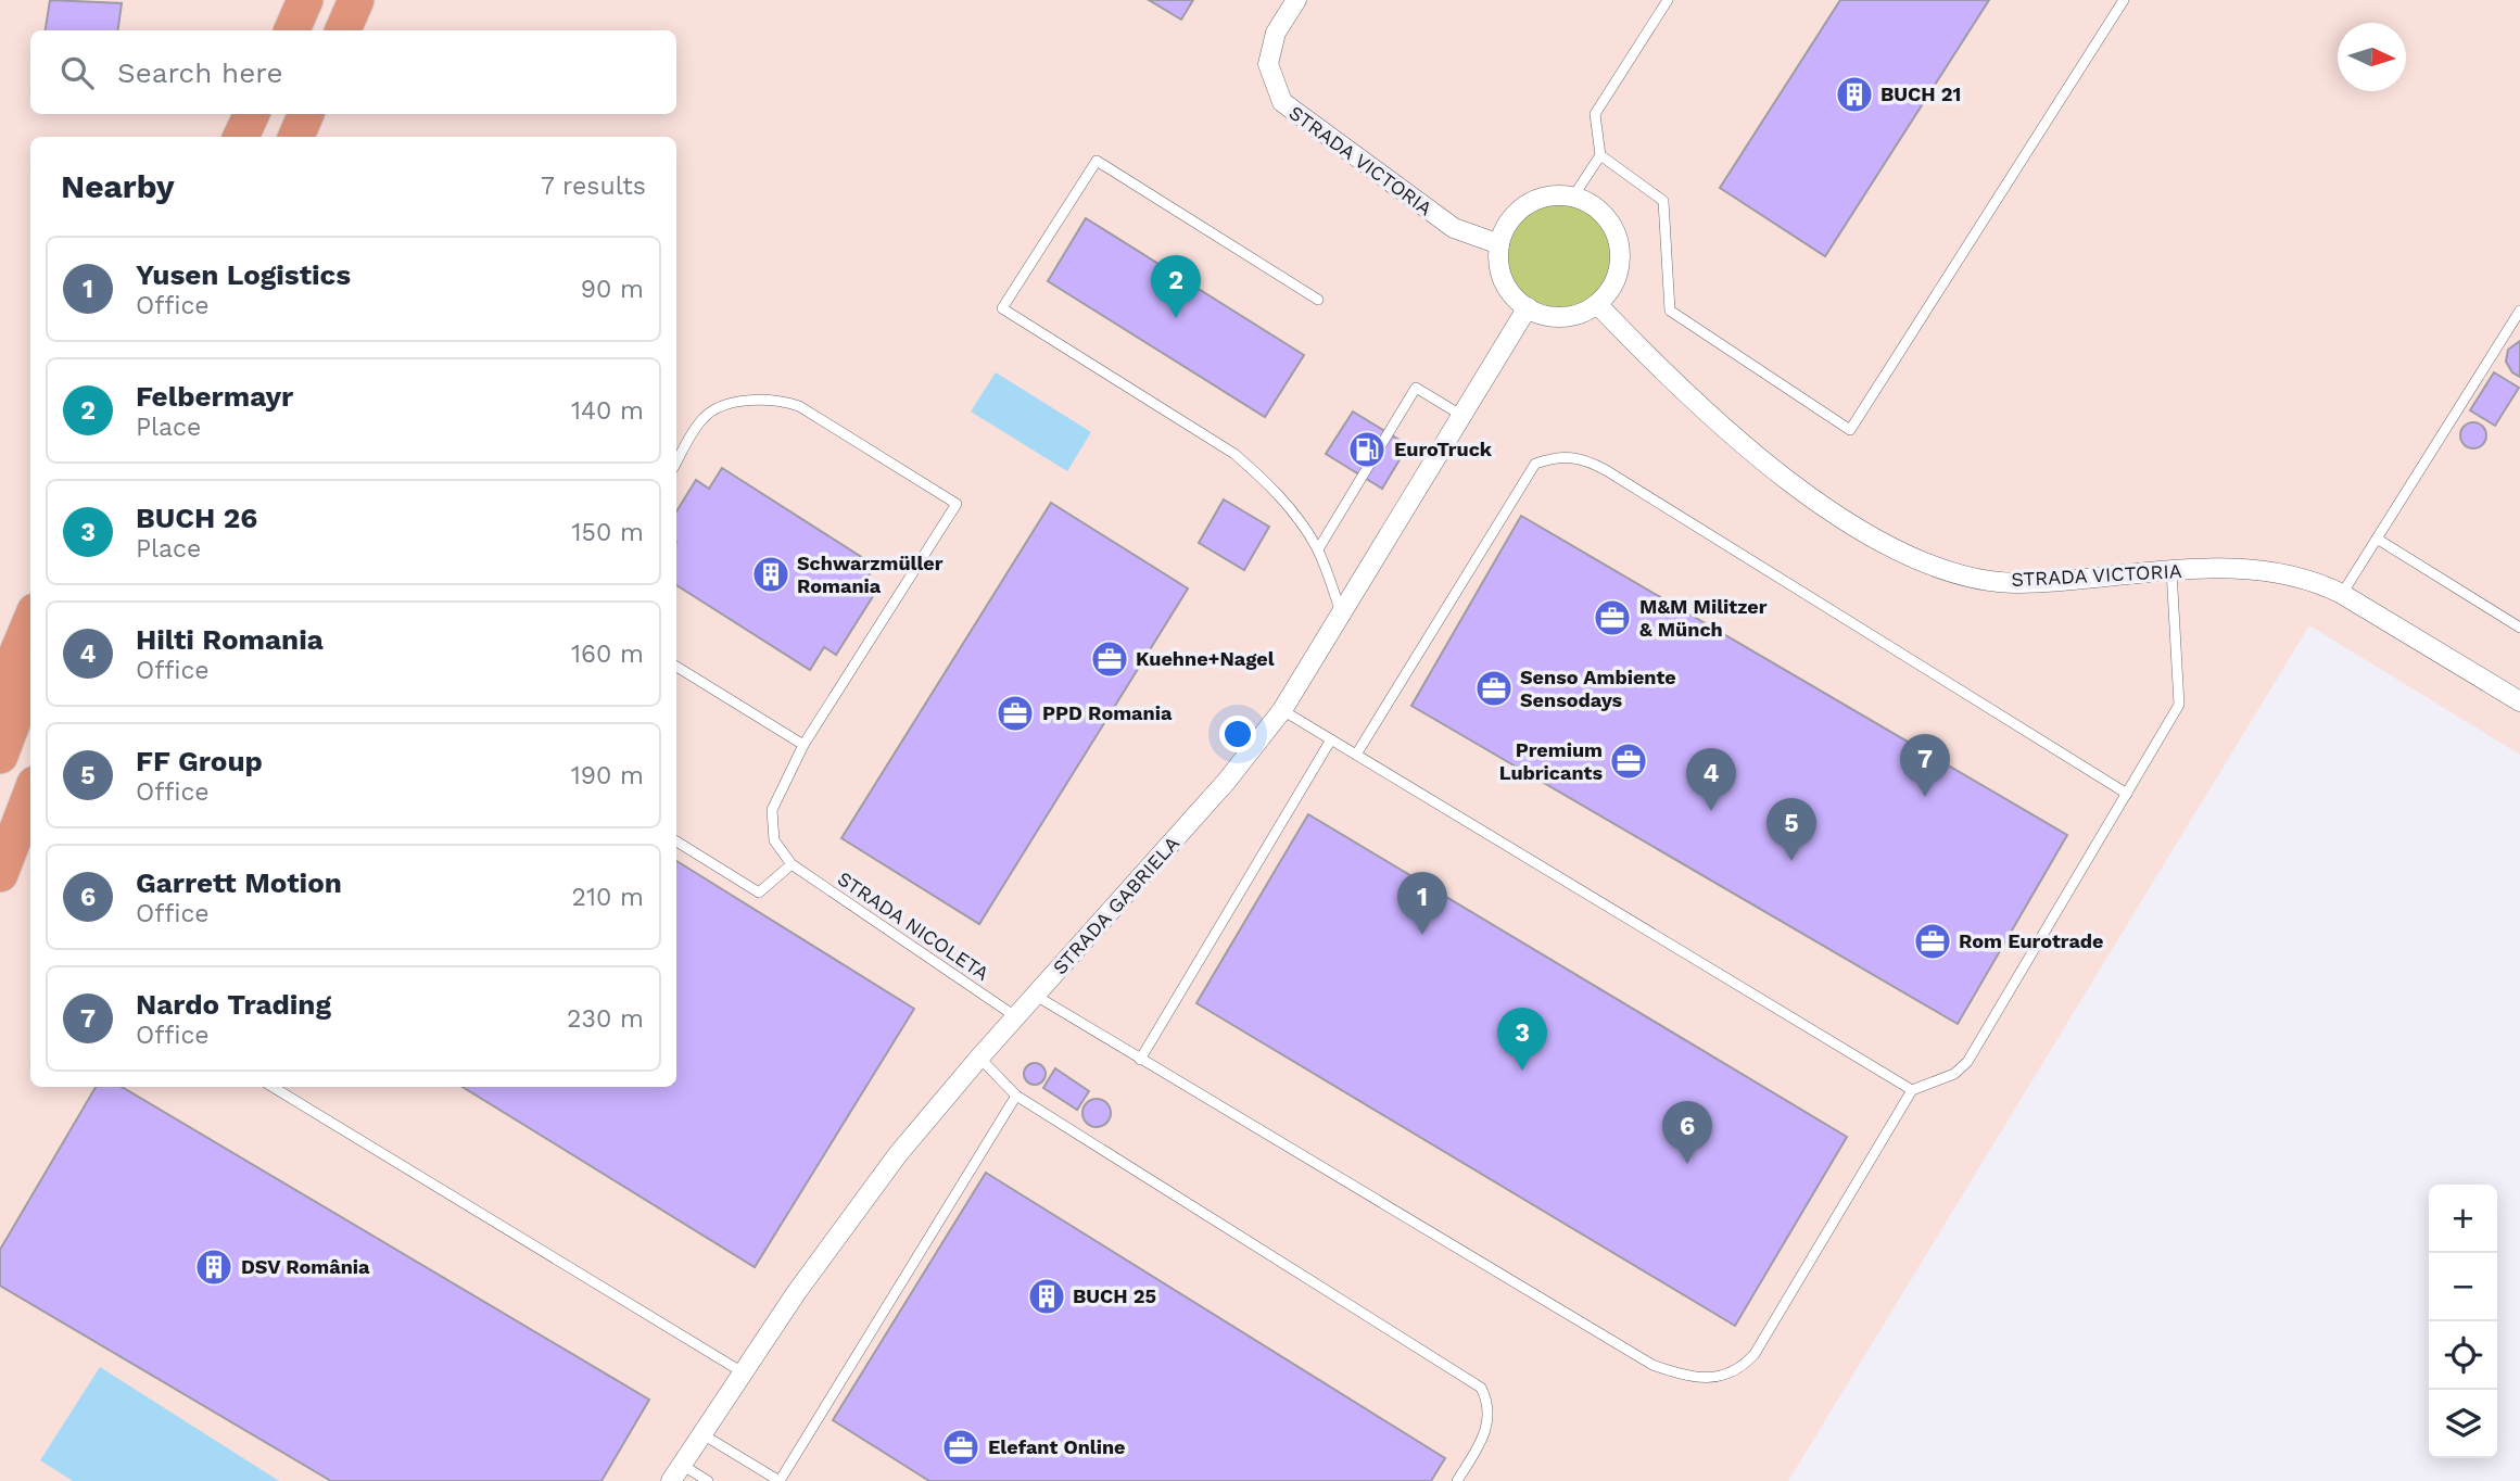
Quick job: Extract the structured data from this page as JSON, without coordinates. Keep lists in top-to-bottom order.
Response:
{
  "streets": {
    "street": ["STRADA VICTORIA", "STRADA GABRIELA"],
    "lane": ["STRADA NICOLETA"]
  },
  "crossings": [
    ["STRADA VICTORIA", "STRADA GABRIELA"],
    ["STRADA GABRIELA", "STRADA NICOLETA"]
  ],
  "places": {
    "building": [
      "BUCH 21",
      "Schwarzmüller Romania",
      "DSV România",
      "BUCH 25"
    ],
    "fuel station": ["EuroTruck"],
    "office": [
      "M&M Militzer & Münch",
      "Kuehne+Nagel",
      "Senso Ambiente Sensodays",
      "PPD Romania",
      "Premium Lubricants",
      "Rom Eurotrade",
      "Elefant Online"
    ]
  },
  "north": "right",
  "page": {
    "search": "Search here",
    "heading": ["Nearby", "7 results"],
    "list": [
      {
        "mark": "1",
        "name": "Yusen Logistics",
        "note": "Office",
        "value": "90 m"
      },
      {
        "mark": "2",
        "name": "Felbermayr",
        "note": "Place",
        "value": "140 m"
      },
      {
        "mark": "3",
        "name": "BUCH 26",
        "note": "Place",
        "value": "150 m"
      },
      {
        "mark": "4",
        "name": "Hilti Romania",
        "note": "Office",
        "value": "160 m"
      },
      {
        "mark": "5",
        "name": "FF Group",
        "note": "Office",
        "value": "190 m"
      },
      {
        "mark": "6",
        "name": "Garrett Motion",
        "note": "Office",
        "value": "210 m"
      },
      {
        "mark": "7",
        "name": "Nardo Trading",
        "note": "Office",
        "value": "230 m"
      }
    ],
    "pins": [
      "2",
      "7",
      "4",
      "5",
      "1",
      "3",
      "6"
    ],
    "map_buttons": ["+", "−"]
  }
}
